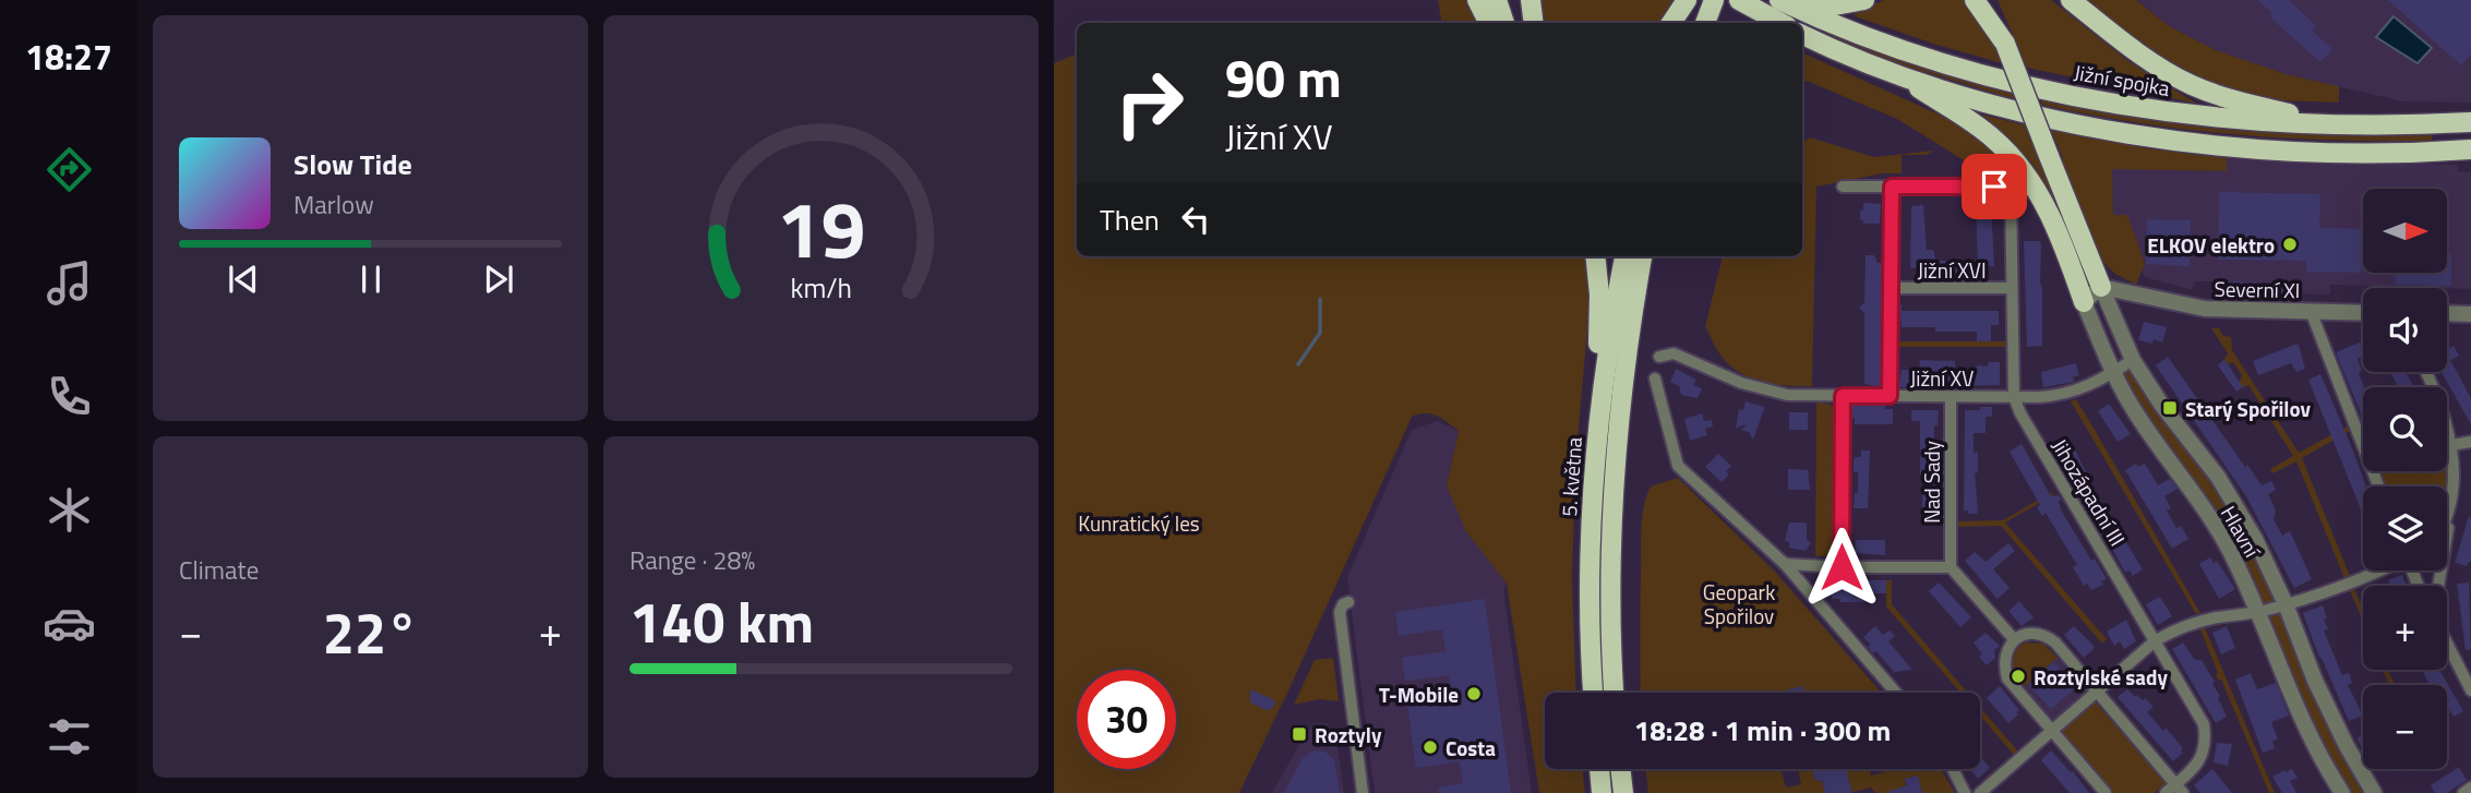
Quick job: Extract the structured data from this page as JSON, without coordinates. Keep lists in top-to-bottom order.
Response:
{
  "streets": {
    "highway": ["Jižní spojka", "5. května"],
    "street": [
      "Jižní XVI",
      "Severní XI",
      "Jižní XV",
      "Nad Sady",
      "Jihozápadní III",
      "Hlavní"
    ]
  },
  "crossings": [
    ["Jižní XVI", "Jihozápadní III"],
    ["Severní XI", "Hlavní"],
    ["Jižní XV", "Nad Sady"],
    ["Jižní XV", "Jihozápadní III"],
    ["Jižní XV", "Hlavní"]
  ],
  "parks": ["Kunratický les", "Geopark Spořilov"],
  "places": {
    "other": [
      "ELKOV elektro",
      "Roztylské sady",
      "T-Mobile",
      "Costa"
    ],
    "transit": ["Starý Spořilov", "Roztyly"]
  },
  "north": "right",
  "page": {
    "tabs": "18:27",
    "turn": ["90 m", "Jižní XV"],
    "song": ["Slow Tide", "Marlow"],
    "then": "Then",
    "map_buttons": ["+", "−"],
    "tile": [
      "Climate",
      ["Range · 28%", "140 km"]
    ],
    "heat": ["−", "22°", "+"],
    "limit": "30",
    "trip": "18:28 · 1 min · 300 m",
    "gauge": ["19", "km/h"]
  }
}
